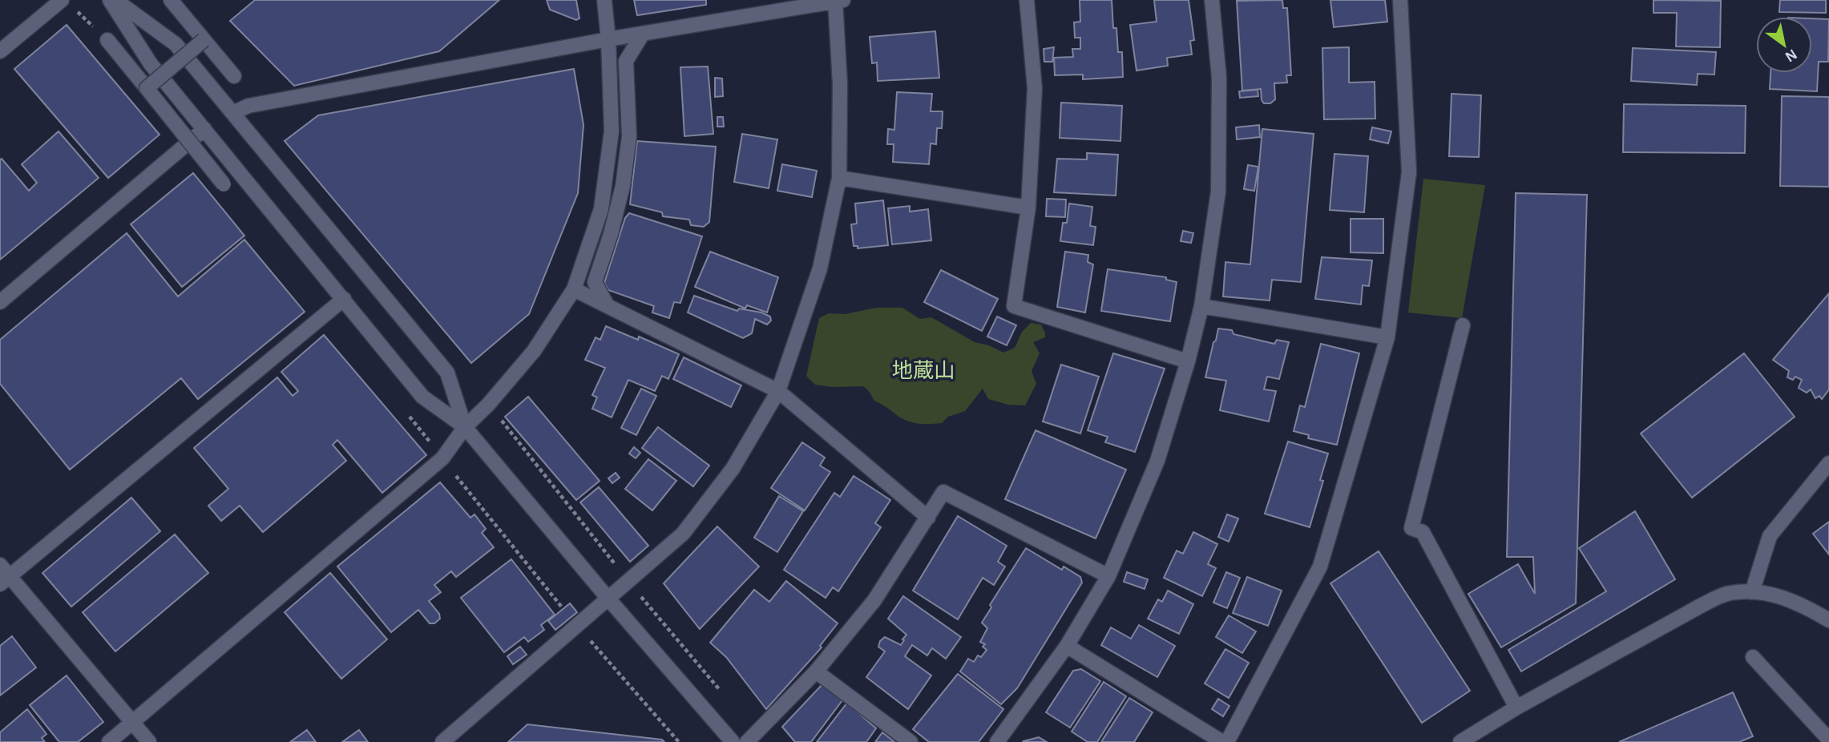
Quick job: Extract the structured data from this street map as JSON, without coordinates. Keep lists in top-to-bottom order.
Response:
{
  "parks": ["地蔵山"],
  "north": "bottom right"
}
